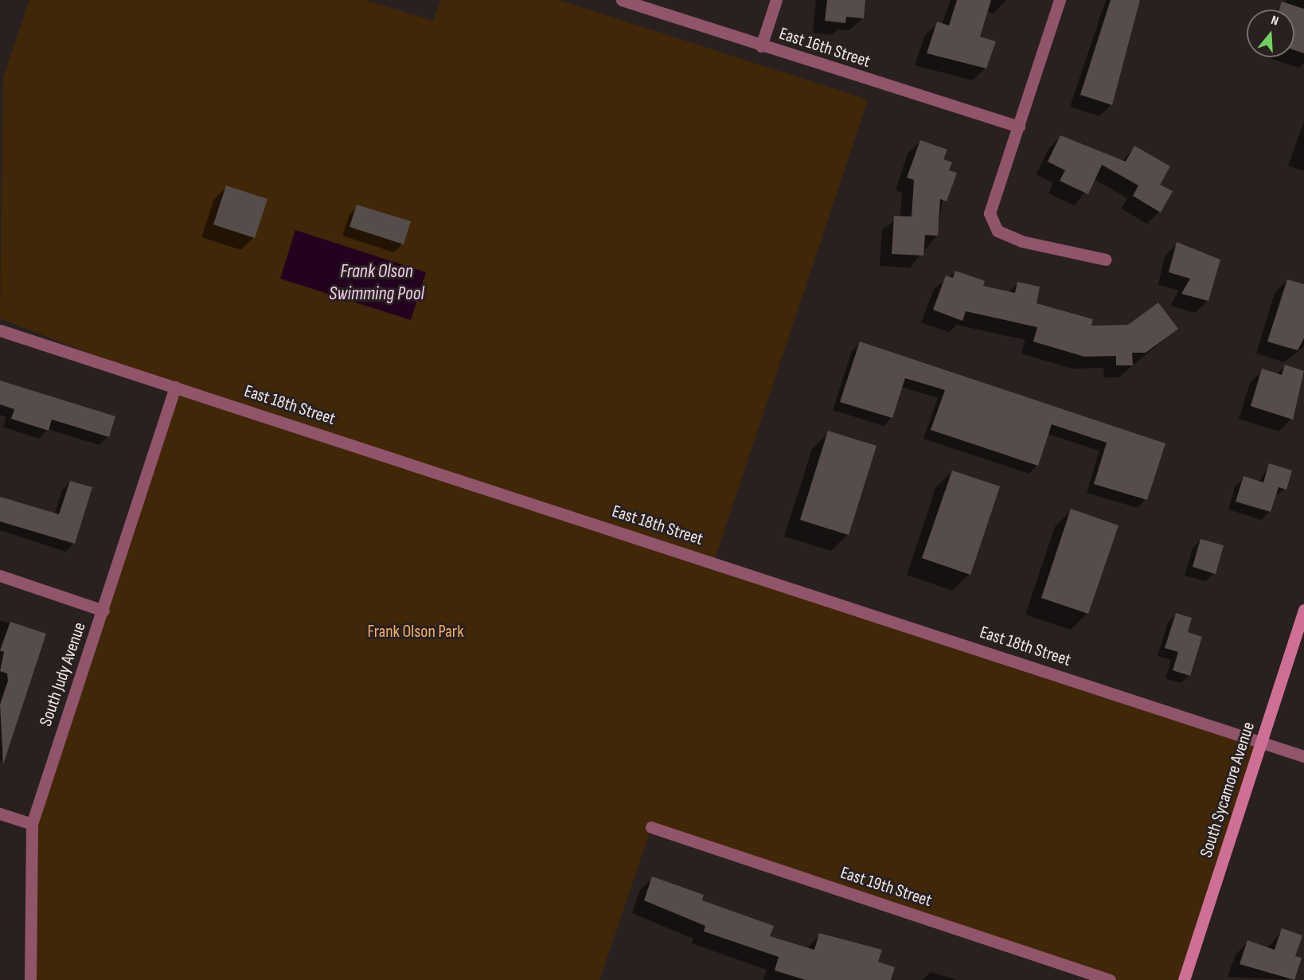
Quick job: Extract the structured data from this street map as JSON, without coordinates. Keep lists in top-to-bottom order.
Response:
{
  "streets": {
    "main road": ["South Sycamore Avenue"],
    "street": [
      "East 16th Street",
      "East 18th Street",
      "South Judy Avenue",
      "East 19th Street"
    ]
  },
  "crossings": [
    ["East 18th Street", "South Judy Avenue"],
    ["East 18th Street", "South Sycamore Avenue"]
  ],
  "water": ["Frank Olson Swimming Pool"],
  "parks": ["Frank Olson Park"],
  "north": "top"
}
